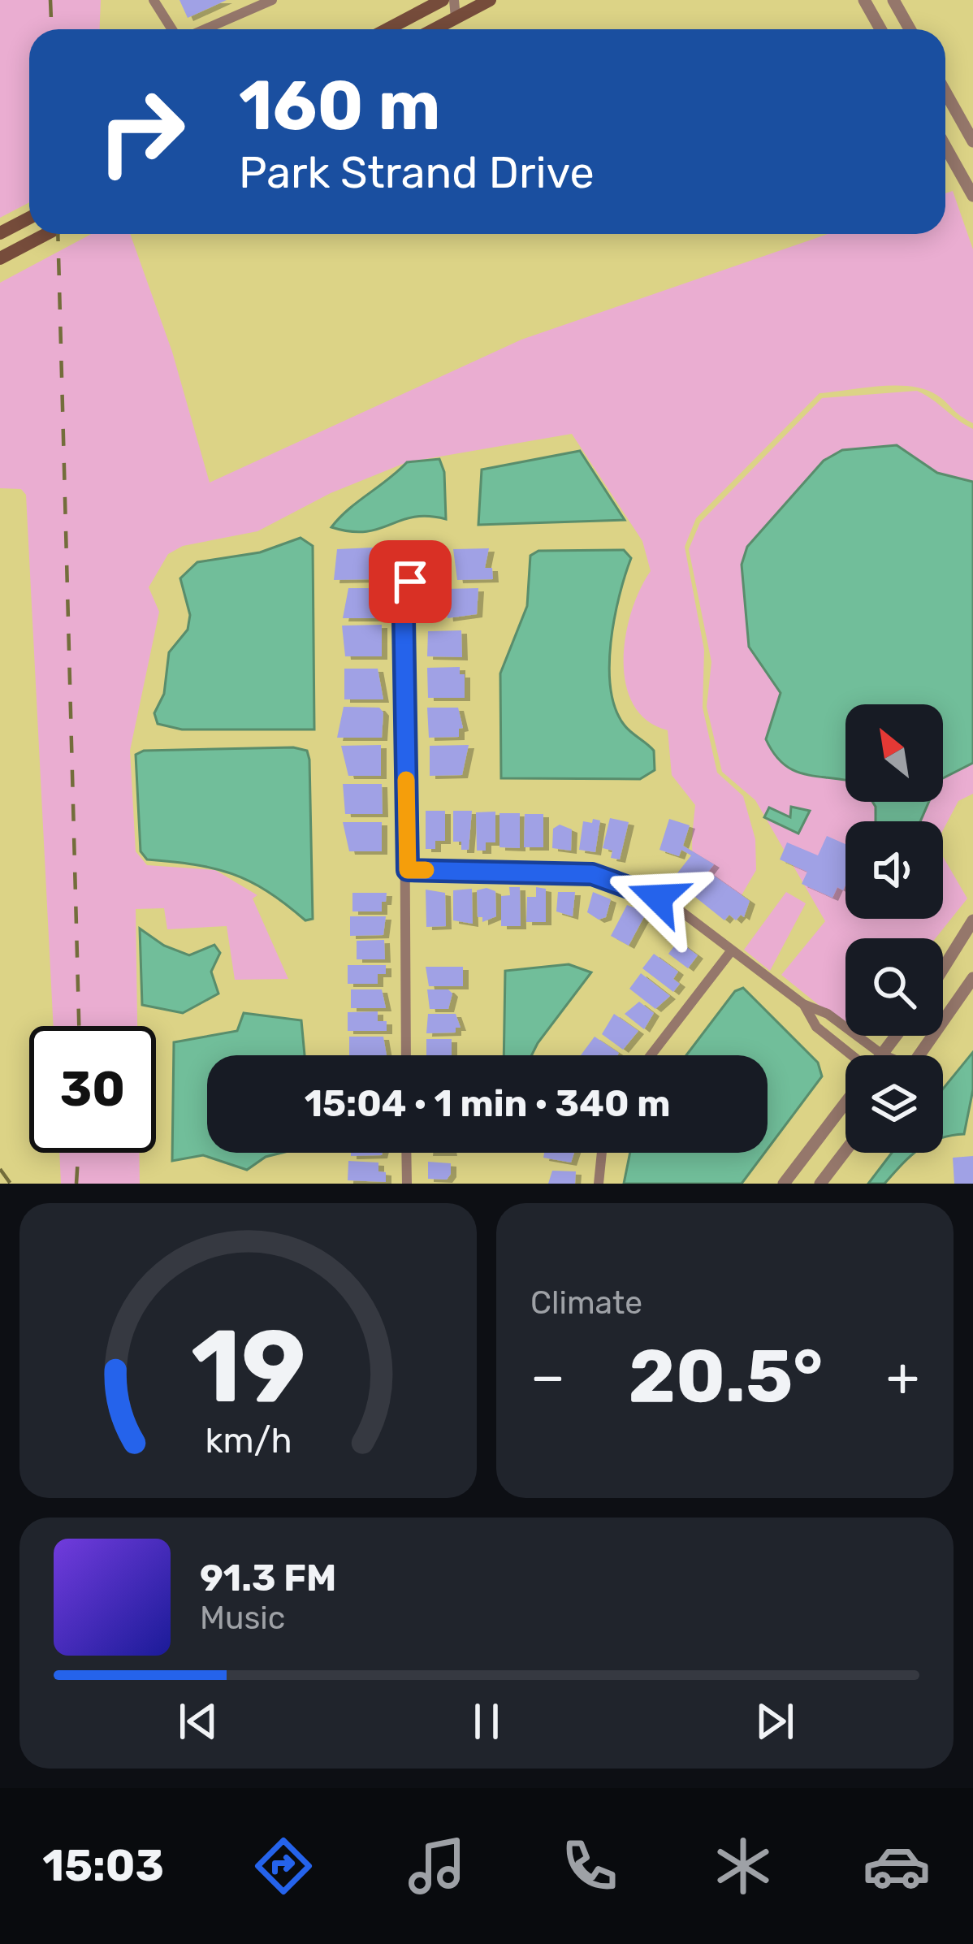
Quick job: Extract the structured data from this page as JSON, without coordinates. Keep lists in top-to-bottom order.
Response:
{
  "north": "top left",
  "page": {
    "turn": ["160 m", "Park Strand Drive"],
    "limit": "30",
    "trip": "15:04 · 1 min · 340 m",
    "tile": "Climate",
    "heat": ["−", "20.5°", "+"],
    "song": ["91.3 FM", "Music"],
    "tabs": "15:03",
    "gauge": ["19", "km/h"]
  }
}
